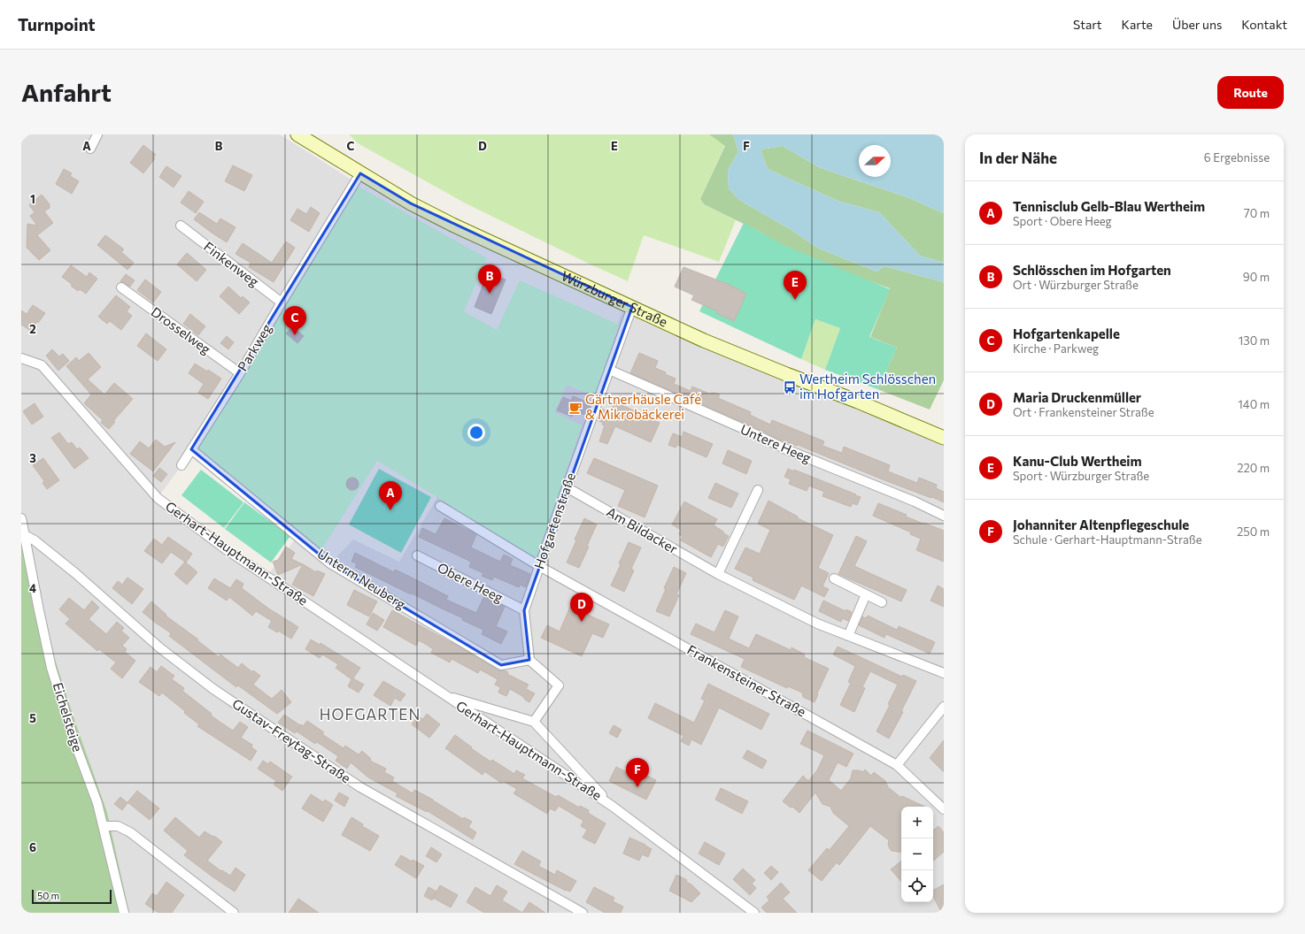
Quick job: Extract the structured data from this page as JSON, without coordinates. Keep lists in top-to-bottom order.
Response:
{
  "streets": {
    "main road": ["Würzburger Straße"],
    "street": [
      "Finkenweg",
      "Drosselweg",
      "Parkweg",
      "Untere Heeg",
      "Hofgartenstraße",
      "Am Bildacker",
      "Gerhart-Hauptmann-Straße",
      "Unterm Neuberg",
      "Obere Heeg",
      "Frankensteiner Straße",
      "Eichelsteige",
      "Gustav-Freytag-Straße"
    ]
  },
  "crossings": [
    ["Finkenweg", "Parkweg"],
    ["Würzburger Straße", "Parkweg"],
    ["Würzburger Straße", "Hofgartenstraße"],
    ["Drosselweg", "Parkweg"],
    ["Parkweg", "Unterm Neuberg"],
    ["Untere Heeg", "Hofgartenstraße"],
    ["Hofgartenstraße", "Am Bildacker"],
    ["Hofgartenstraße", "Unterm Neuberg"],
    ["Hofgartenstraße", "Obere Heeg"],
    ["Hofgartenstraße", "Frankensteiner Straße"],
    ["Eichelsteige", "Gustav-Freytag-Straße"]
  ],
  "districts": ["HOFGARTEN"],
  "places": {
    "bus stop": ["Wertheim Schlösschen im Hofgarten"],
    "cafe": ["Gärtnerhäusle Café & Mikrobäckerei"]
  },
  "scale_bar": "50 m",
  "north": "right",
  "page": {
    "header": "Turnpoint",
    "nav": [
      "Start",
      "Karte",
      "Über uns",
      "Kontakt"
    ],
    "buttons": "Route",
    "title": "Anfahrt",
    "heading": ["In der Nähe", "6 Ergebnisse"],
    "list": [
      {
        "mark": "A",
        "name": "Tennisclub Gelb-Blau Wertheim",
        "note": "Sport · Obere Heeg",
        "value": "70 m"
      },
      {
        "mark": "B",
        "name": "Schlösschen im Hofgarten",
        "note": "Ort · Würzburger Straße",
        "value": "90 m"
      },
      {
        "mark": "C",
        "name": "Hofgartenkapelle",
        "note": "Kirche · Parkweg",
        "value": "130 m"
      },
      {
        "mark": "D",
        "name": "Maria Druckenmüller",
        "note": "Ort · Frankensteiner Straße",
        "value": "140 m"
      },
      {
        "mark": "E",
        "name": "Kanu-Club Wertheim",
        "note": "Sport · Würzburger Straße",
        "value": "220 m"
      },
      {
        "mark": "F",
        "name": "Johanniter Altenpflegeschule",
        "note": "Schule · Gerhart-Hauptmann-Straße",
        "value": "250 m"
      }
    ],
    "pins": [
      "B",
      "E",
      "C",
      "A",
      "D",
      "F"
    ],
    "map_buttons": ["+", "−"],
    "scale": "50 m"
  },
  "grid": {
    "columns": [
      "A",
      "B",
      "C",
      "D",
      "E",
      "F"
    ],
    "rows": [
      "1",
      "2",
      "3",
      "4",
      "5",
      "6"
    ]
  }
}
